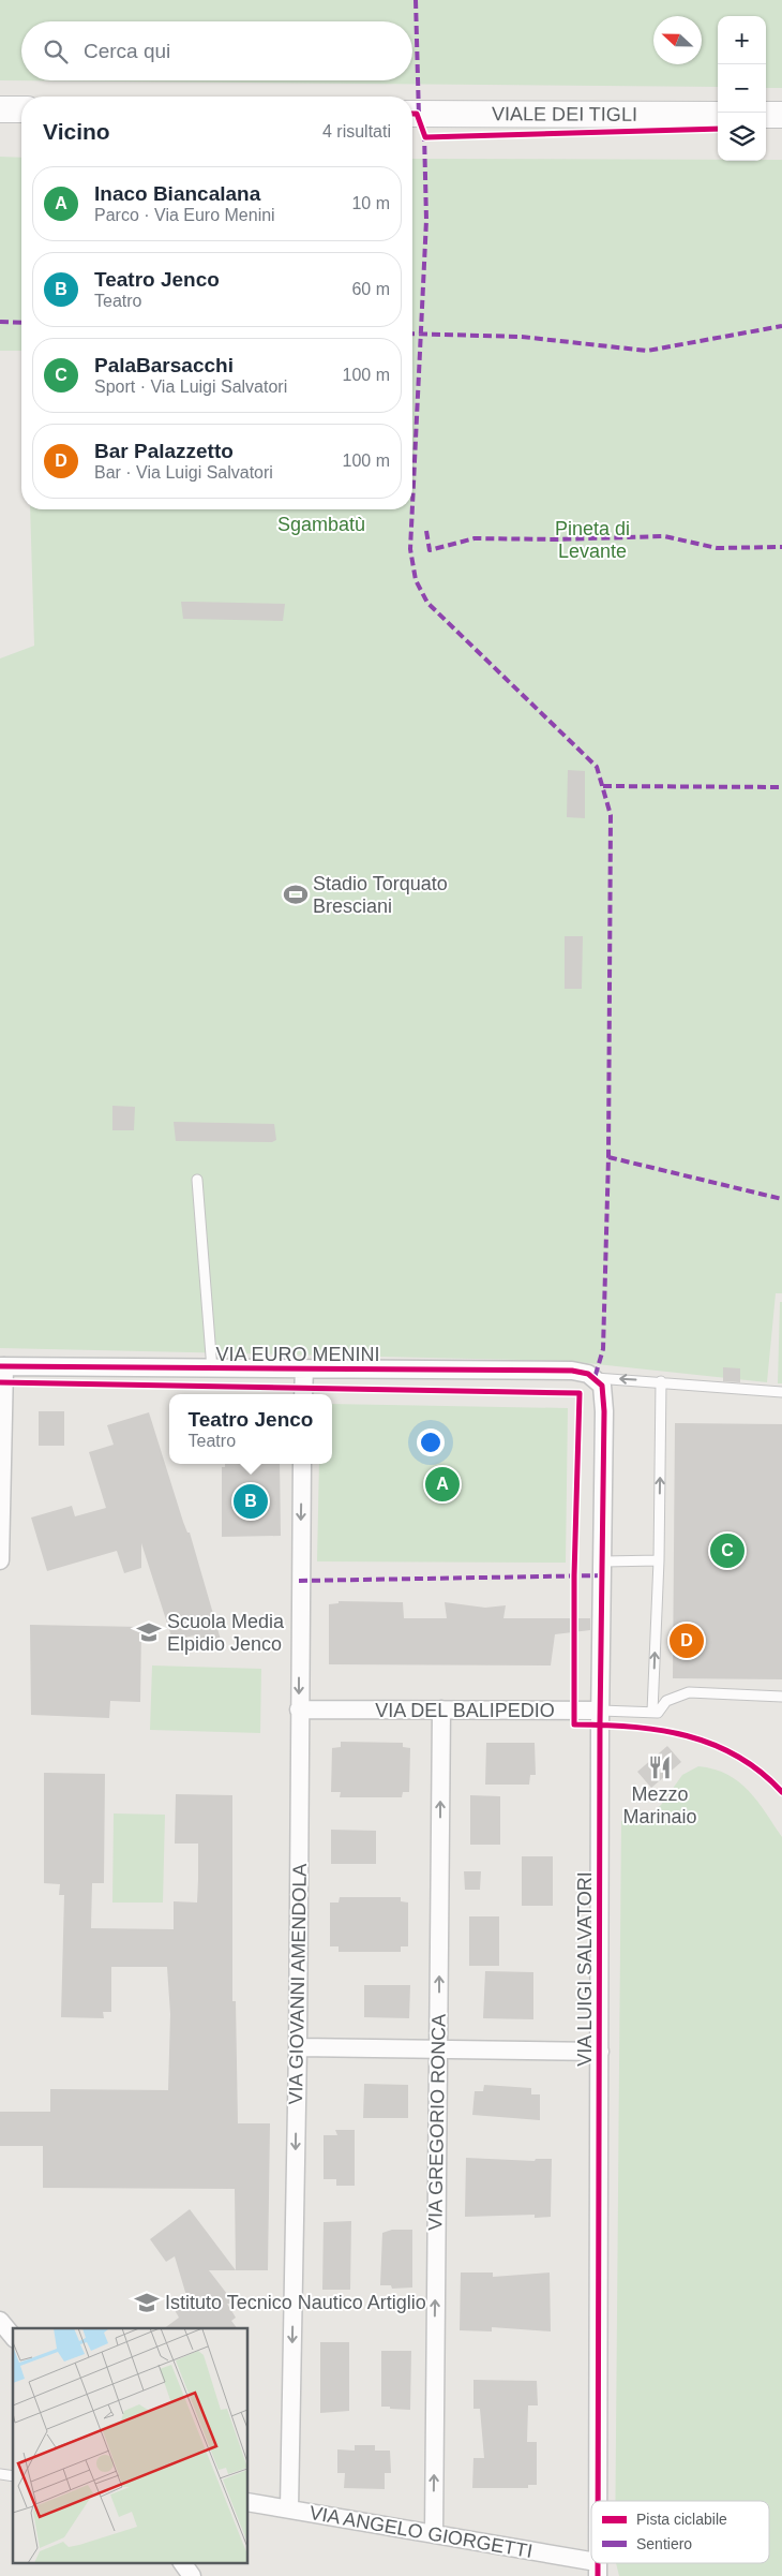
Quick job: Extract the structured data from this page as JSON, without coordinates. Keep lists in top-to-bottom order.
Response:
{
  "streets": {
    "street": [
      "VIALE DEI TIGLI",
      "VIA EURO MENINI",
      "VIA DEL BALIPEDIO",
      "VIA LUIGI SALVATORI",
      "VIA GIOVANNI AMENDOLA",
      "VIA GREGORIO RONCA",
      "VIA ANGELO GIORGETTI"
    ]
  },
  "crossings": [
    ["VIA EURO MENINI", "VIA LUIGI SALVATORI"],
    ["VIA DEL BALIPEDIO", "VIA LUIGI SALVATORI"],
    ["VIA DEL BALIPEDIO", "VIA GIOVANNI AMENDOLA"],
    ["VIA DEL BALIPEDIO", "VIA GREGORIO RONCA"],
    ["VIA GIOVANNI AMENDOLA", "VIA ANGELO GIORGETTI"],
    ["VIA GREGORIO RONCA", "VIA ANGELO GIORGETTI"]
  ],
  "one_way": ["VIA GIOVANNI AMENDOLA", "VIA GREGORIO RONCA"],
  "parks": ["Sgambatù", "Pineta di Levante"],
  "places": {
    "sports": ["Stadio Torquato Bresciani"],
    "school or university": ["Scuola Media Elpidio Jenco", "Istituto Tecnico Nautico Artiglio"],
    "restaurant": ["Mezzo Marinaio"]
  },
  "legend": ["Pista ciclabile", "Sentiero"],
  "north": "left",
  "page": {
    "map_buttons": ["+", "−"],
    "search": "Cerca qui",
    "heading": ["Vicino", "4 risultati"],
    "list": [
      {
        "mark": "A",
        "name": "Inaco Biancalana",
        "note": "Parco · Via Euro Menini",
        "value": "10 m"
      },
      {
        "mark": "B",
        "name": "Teatro Jenco",
        "note": "Teatro",
        "value": "60 m"
      },
      {
        "mark": "C",
        "name": "PalaBarsacchi",
        "note": "Sport · Via Luigi Salvatori",
        "value": "100 m"
      },
      {
        "mark": "D",
        "name": "Bar Palazzetto",
        "note": "Bar · Via Luigi Salvatori",
        "value": "100 m"
      }
    ],
    "popup": ["Teatro Jenco", "Teatro"],
    "pins": [
      "A",
      "B",
      "C",
      "D"
    ]
  }
}
